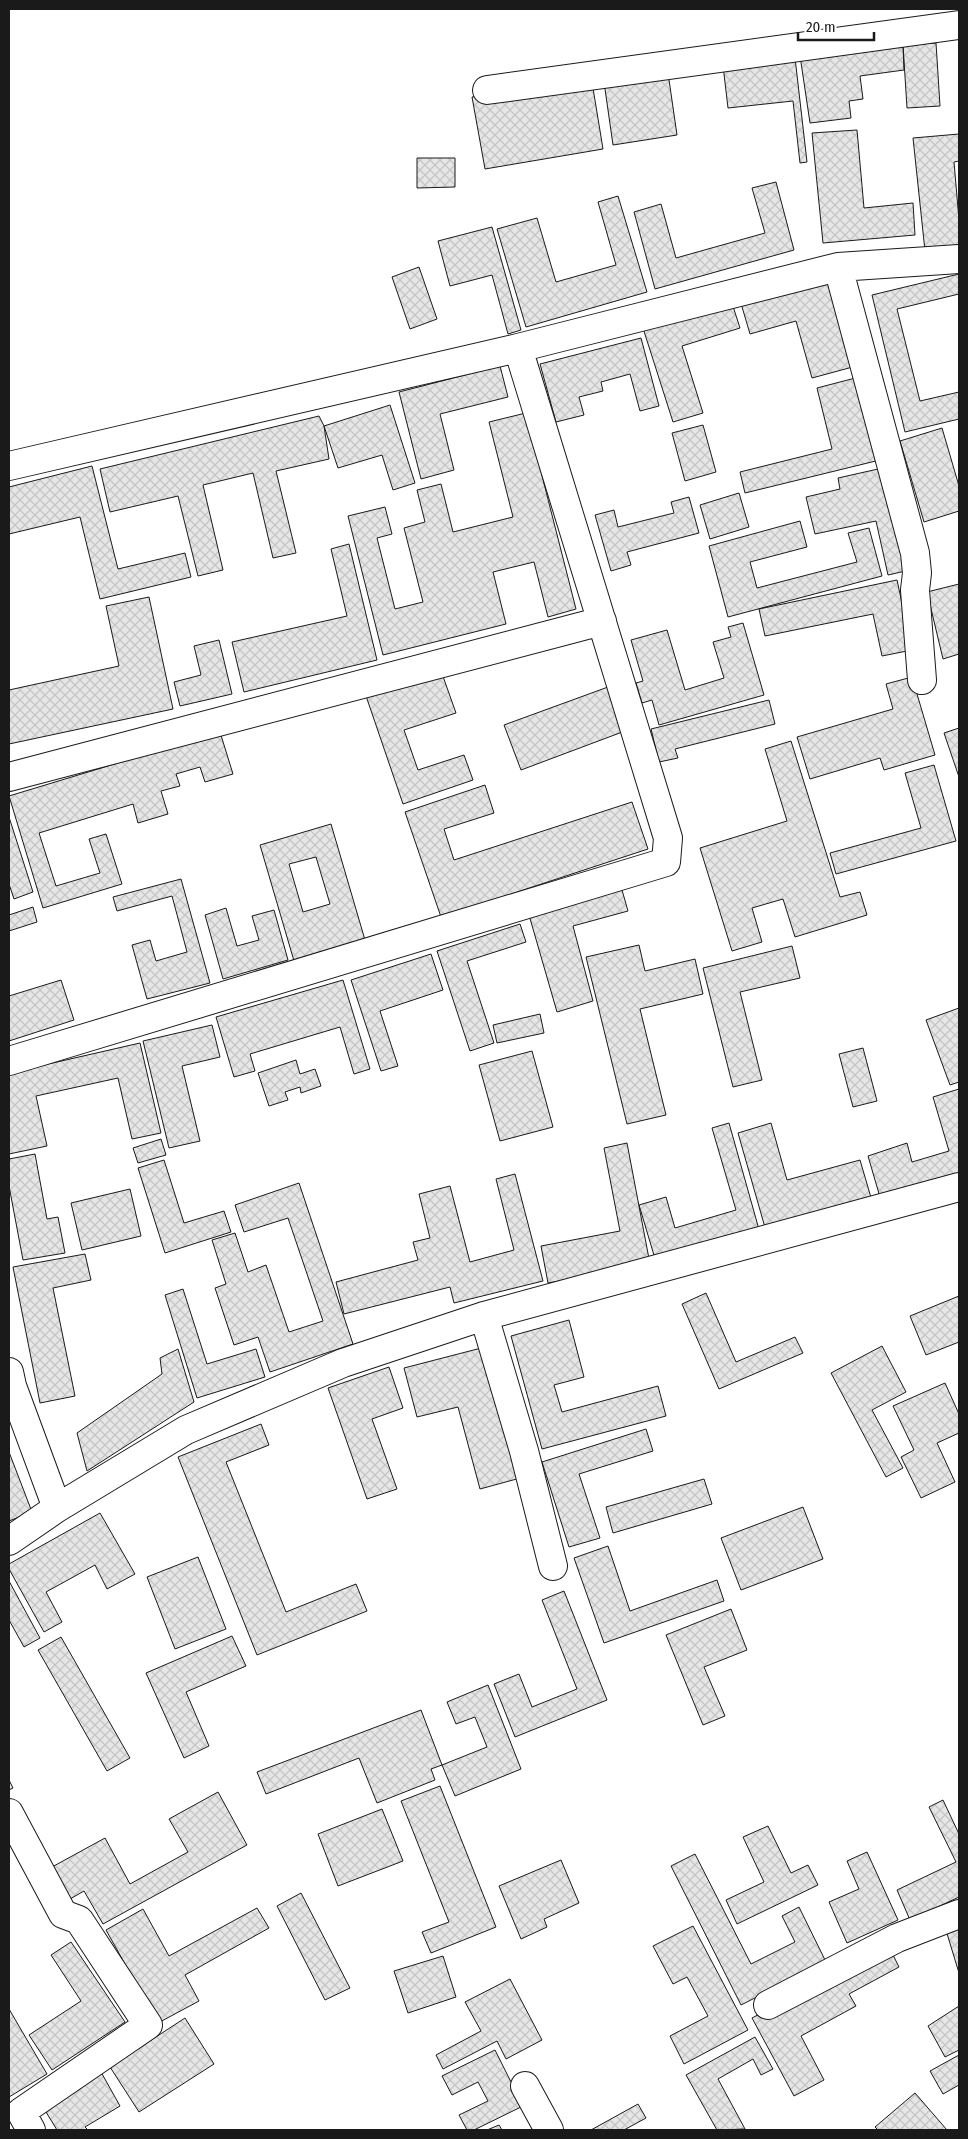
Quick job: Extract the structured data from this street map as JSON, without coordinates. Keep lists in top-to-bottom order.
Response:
{
  "scale_bar": "20 m"
}
